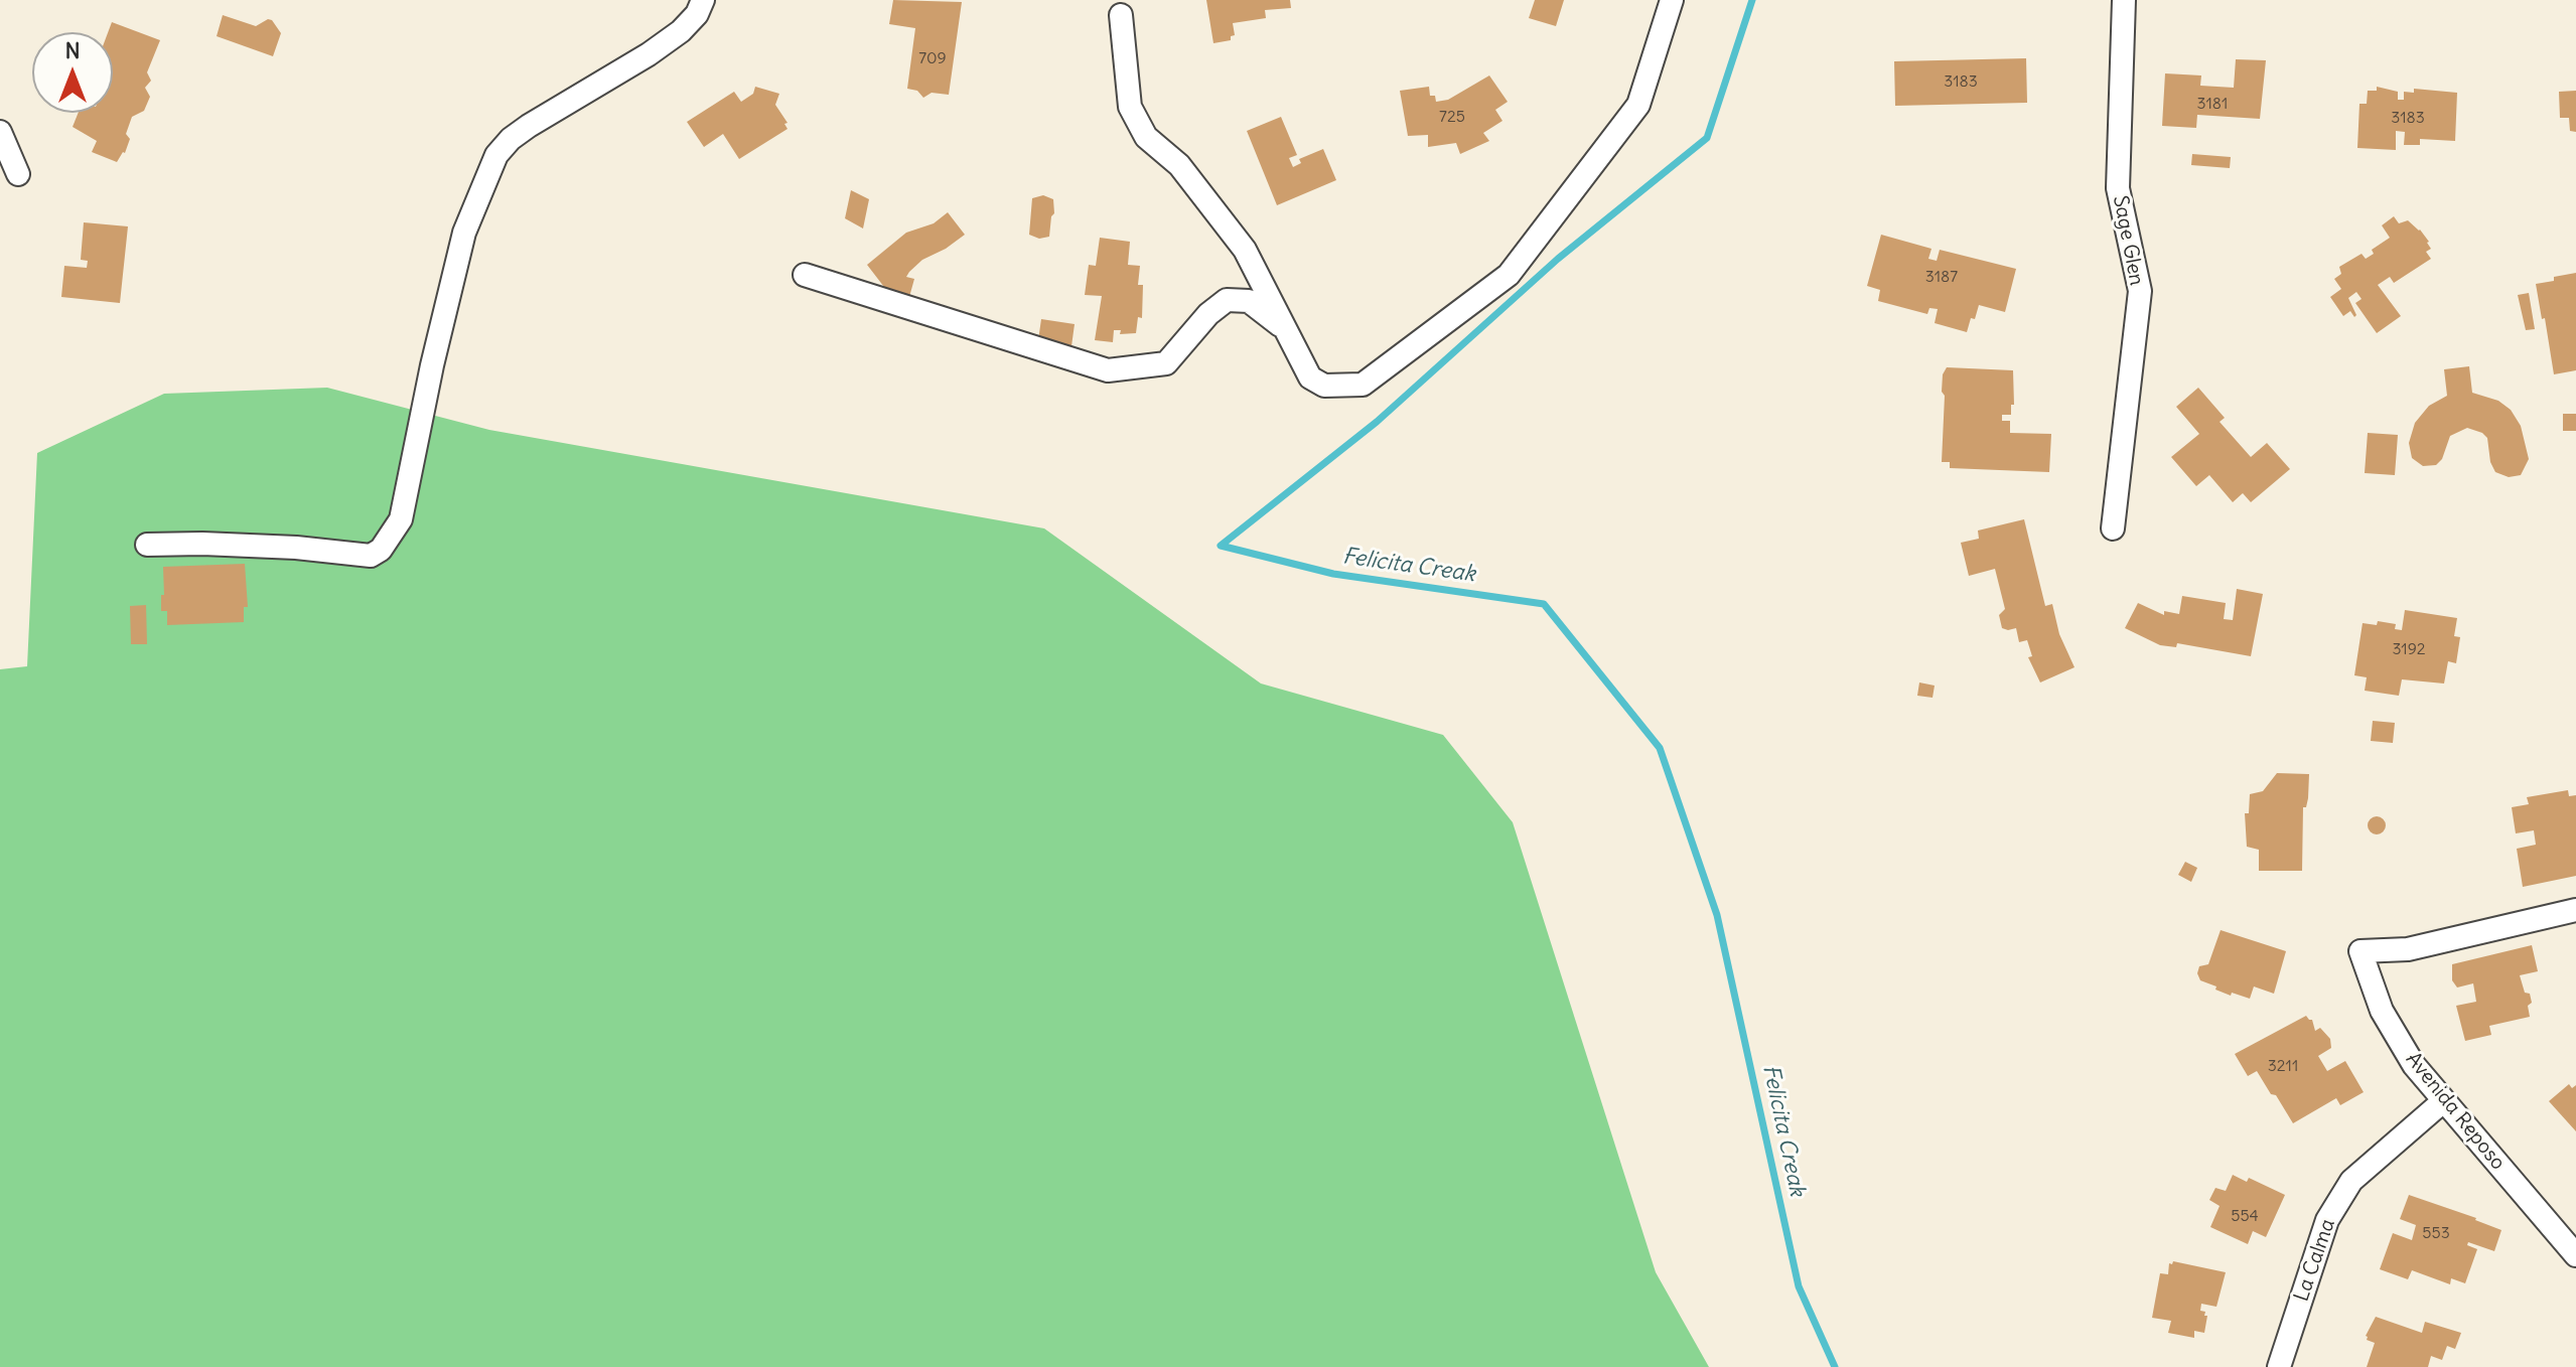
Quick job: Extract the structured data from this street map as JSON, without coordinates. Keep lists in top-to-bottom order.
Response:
{
  "streets": {
    "street": ["Sage Glen", "Avenida Reposo", "La Calma"]
  },
  "crossings": [
    ["Avenida Reposo", "La Calma"]
  ],
  "water": ["Felicita Creak"],
  "house_numbers": [
    "709",
    "3183",
    "3181",
    "725",
    "3183",
    "3187",
    "3192",
    "3211",
    "554",
    "553"
  ],
  "north": "top"
}
